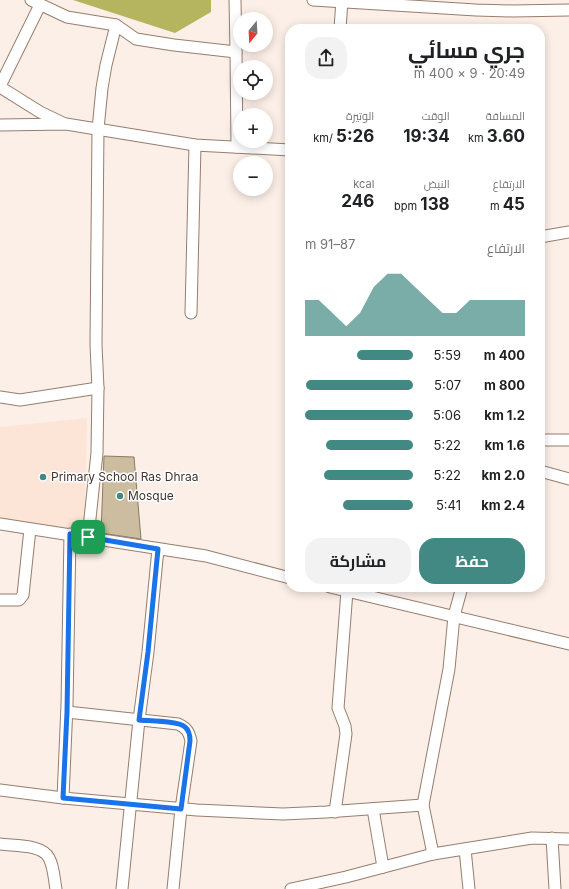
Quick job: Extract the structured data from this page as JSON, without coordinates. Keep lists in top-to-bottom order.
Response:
{
  "places": ["Primary School Ras Dhraa", "Mosque"],
  "north": "bottom",
  "page": {
    "map_buttons": ["+", "−"],
    "heading": ["جري مسائي", "20:49 · 9 × 400 m"],
    "stats": [
      ["المسافة", "3.60 km"],
      ["الوقت", "19:34"],
      ["الوتيرة", "5:26 /km"],
      ["الارتفاع", "45 m"],
      ["النبض", "138 bpm"],
      ["kcal", "246"]
    ],
    "chart": ["الارتفاع", "87–91 m"],
    "list": [
      {
        "name": "400 m",
        "note": "5:59"
      },
      {
        "name": "800 m",
        "note": "5:07"
      },
      {
        "name": "1.2 km",
        "note": "5:06"
      },
      {
        "name": "1.6 km",
        "note": "5:22"
      },
      {
        "name": "2.0 km",
        "note": "5:22"
      },
      {
        "name": "2.4 km",
        "note": "5:41"
      }
    ],
    "buttons": ["حفظ", "مشاركة"]
  }
}
